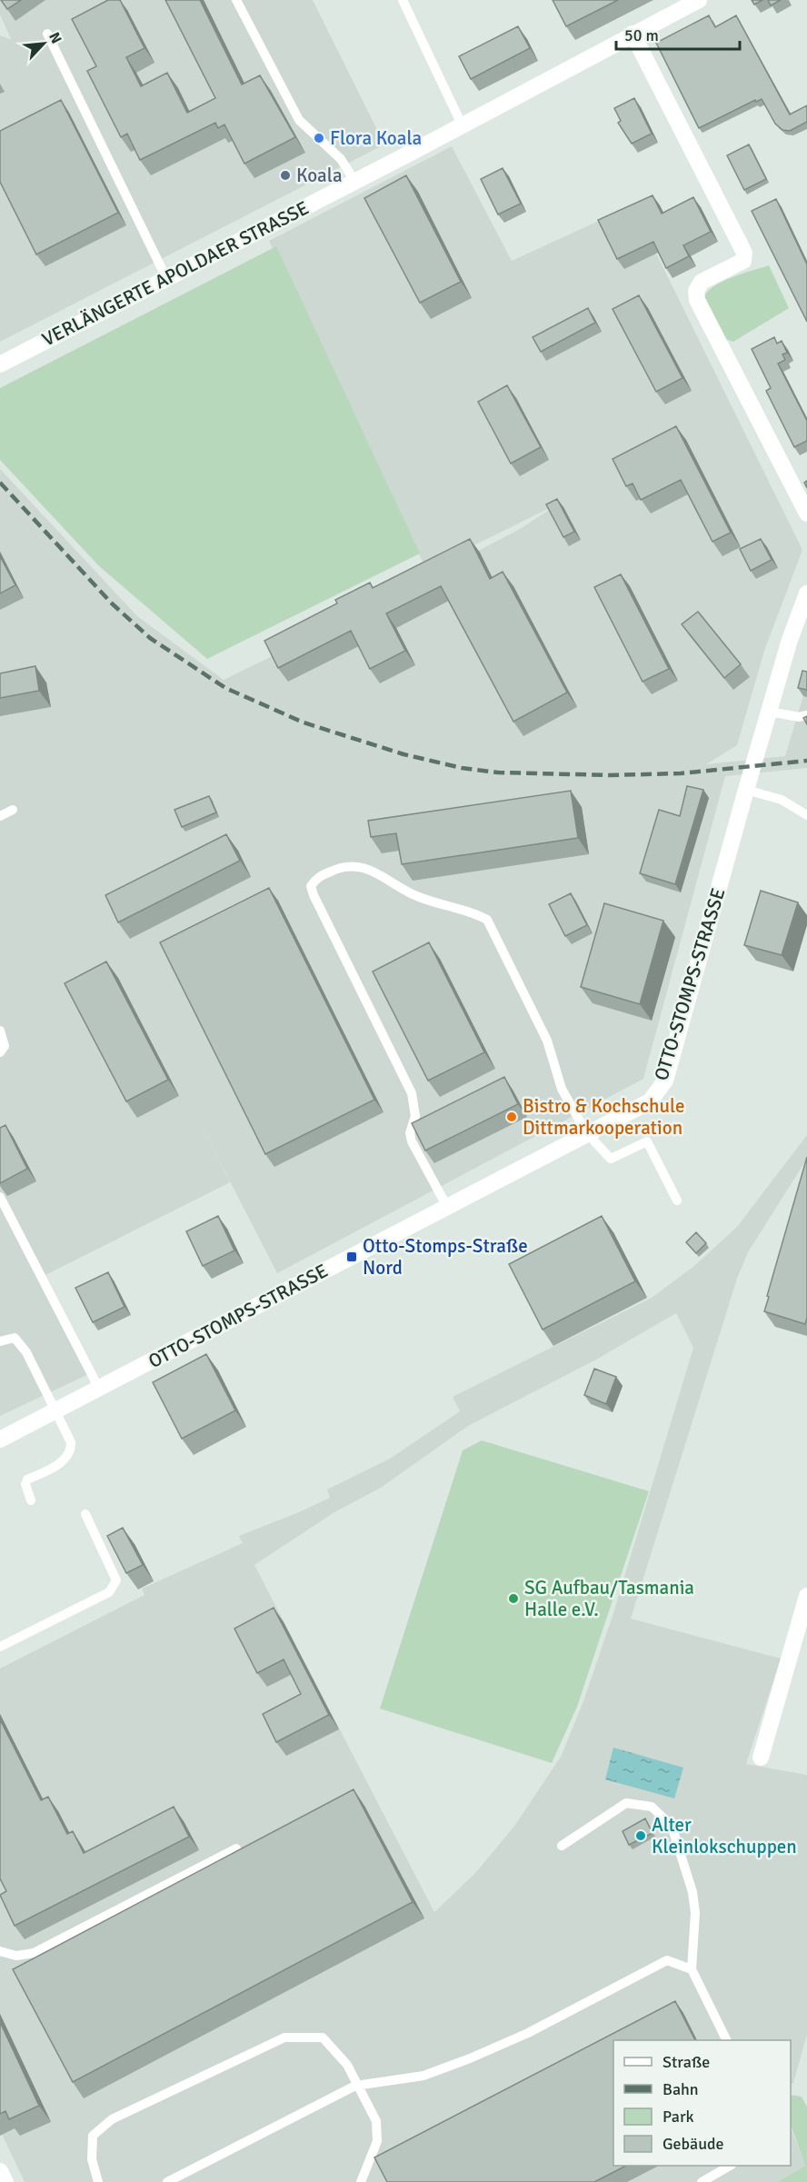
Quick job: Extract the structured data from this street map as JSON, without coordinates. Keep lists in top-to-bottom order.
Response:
{
  "streets": {
    "street": ["VERLÄNGERTE APOLDAER STRASSE", "OTTO-STOMPS-STRASSE"]
  },
  "places": {
    "other": [
      "Flora Koala",
      "Koala",
      "Bistro & Kochschule Dittmarkooperation",
      "SG Aufbau/Tasmania Halle e.V.",
      "Alter Kleinlokschuppen"
    ],
    "transit": ["Otto-Stomps-Straße Nord"]
  },
  "legend": [
    "Straße",
    "Bahn",
    "Park",
    "Gebäude"
  ],
  "scale_bar": "50 m",
  "north": "top right"
}
